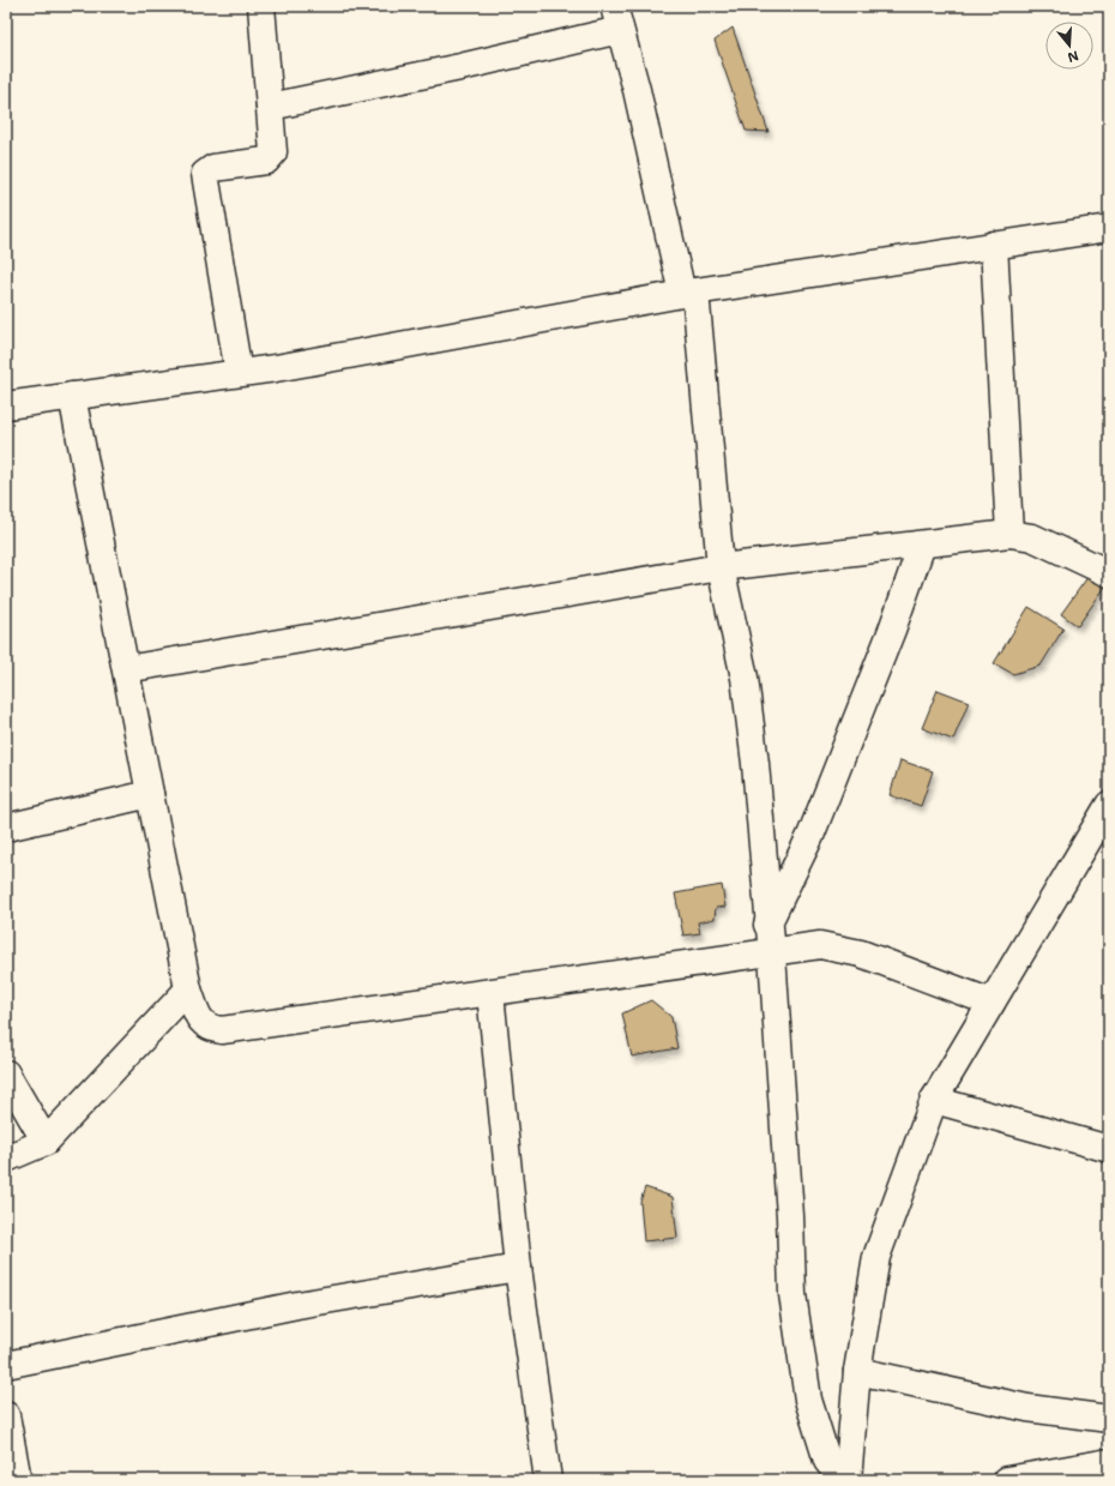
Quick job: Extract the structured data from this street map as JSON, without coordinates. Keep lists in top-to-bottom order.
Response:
{
  "north": "bottom"
}
